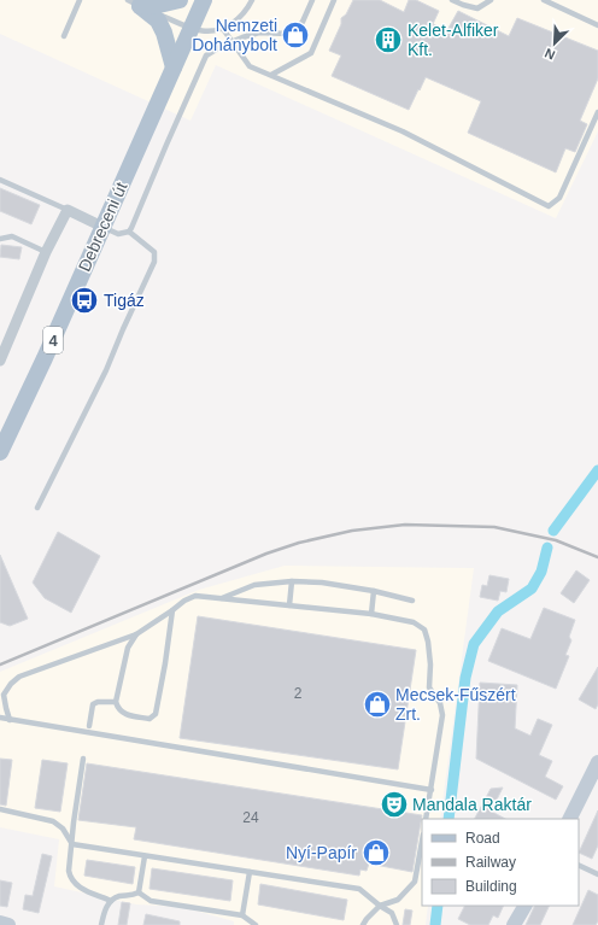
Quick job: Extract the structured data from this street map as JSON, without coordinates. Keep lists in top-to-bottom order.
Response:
{
  "streets": {
    "main road": ["Debreceni út", "4"]
  },
  "places": {
    "shop": ["Nemzeti Dohánybolt", "Mecsek-Fűszért Zrt.", "Nyí-Papír"],
    "building": ["Kelet-Alfiker Kft."],
    "bus stop": ["Tigáz"],
    "theatre": ["Mandala Raktár"]
  },
  "house_numbers": ["2", "24"],
  "legend": ["Road", "Railway", "Building"],
  "north": "bottom left"
}
